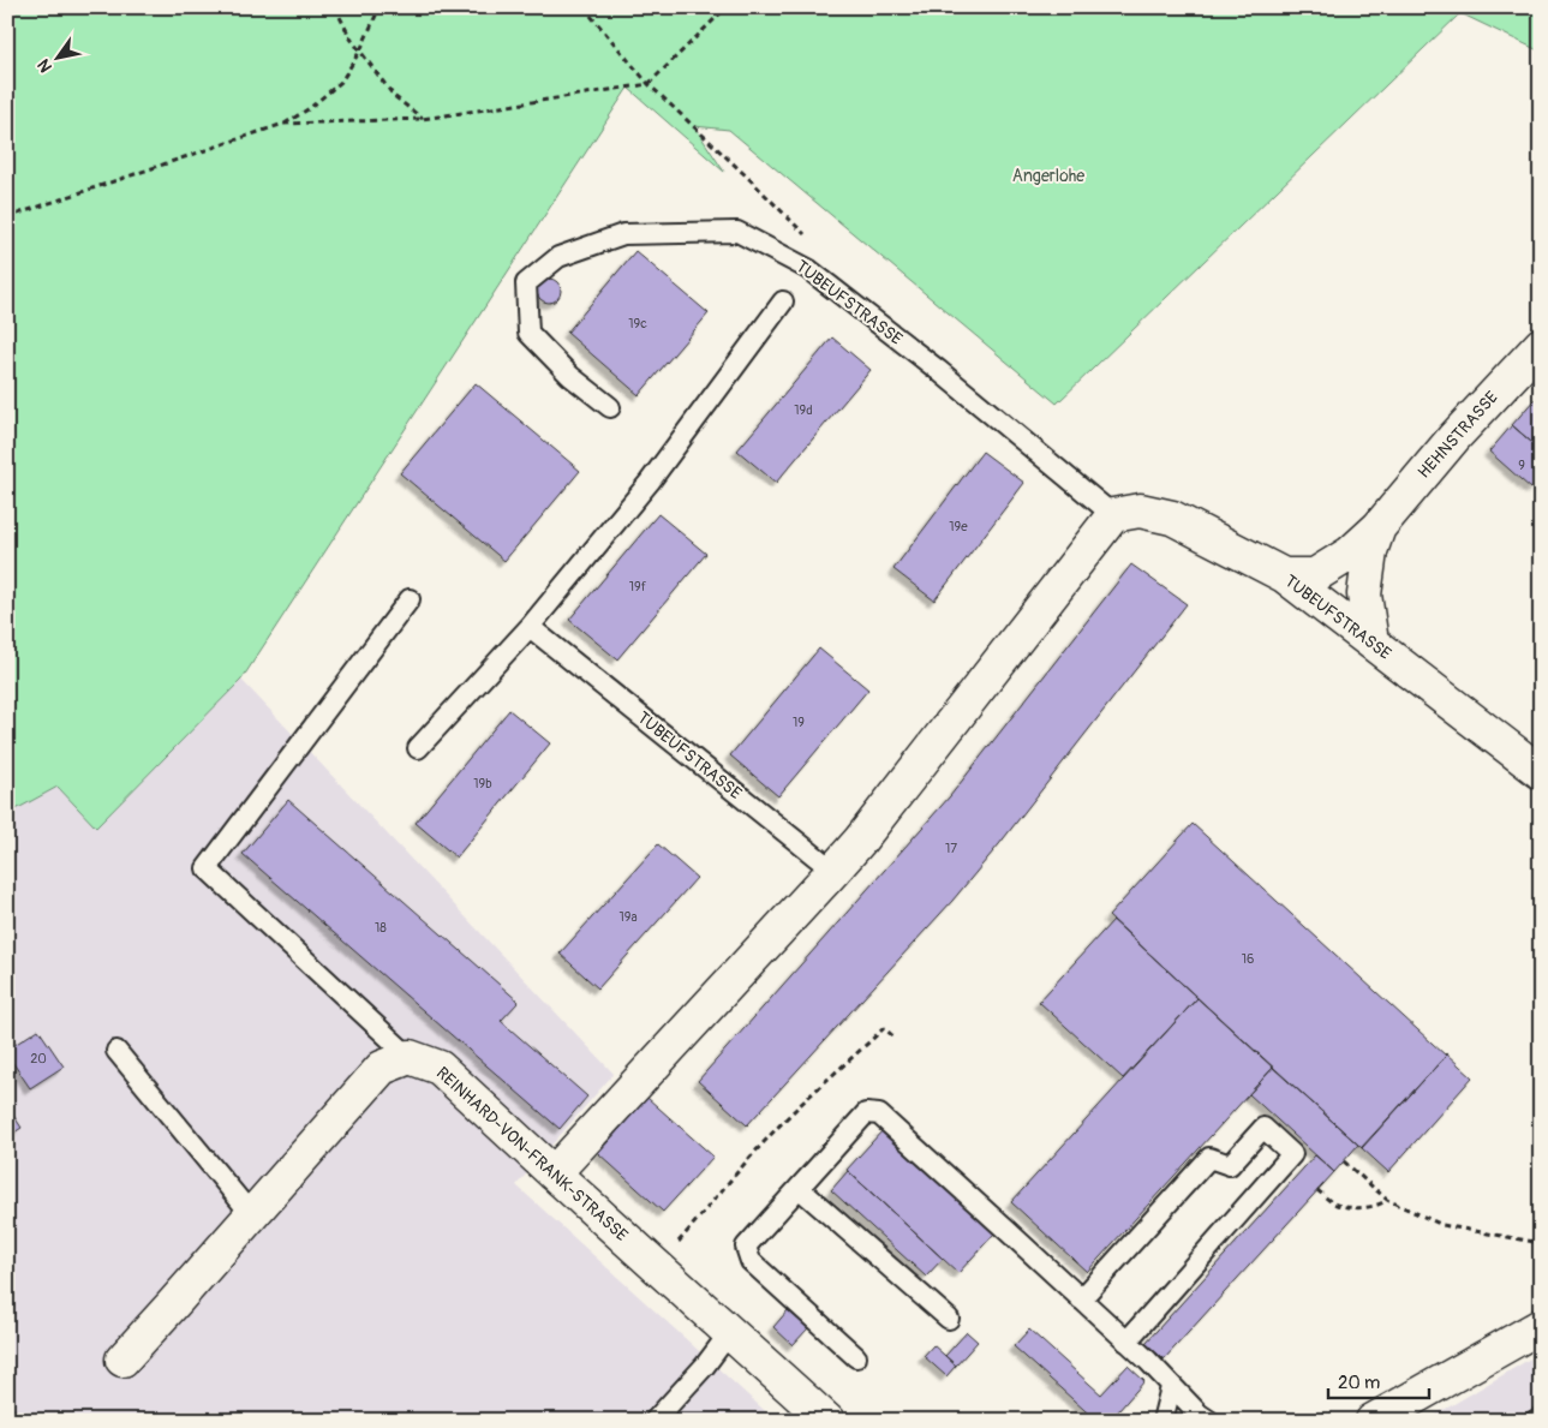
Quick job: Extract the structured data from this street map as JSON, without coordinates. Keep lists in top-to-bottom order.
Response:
{
  "streets": {
    "street": ["TUBEUFSTRASSE", "HEHNSTRASSE", "REINHARD-VON-FRANK-STRASSE"]
  },
  "crossings": [
    ["TUBEUFSTRASSE", "HEHNSTRASSE"]
  ],
  "parks": ["Angerlohe"],
  "house_numbers": [
    "19c",
    "19d",
    "9",
    "19e",
    "19f",
    "19",
    "19b",
    "17",
    "19a",
    "18",
    "16",
    "20"
  ],
  "scale_bar": "20 m",
  "north": "bottom left"
}
